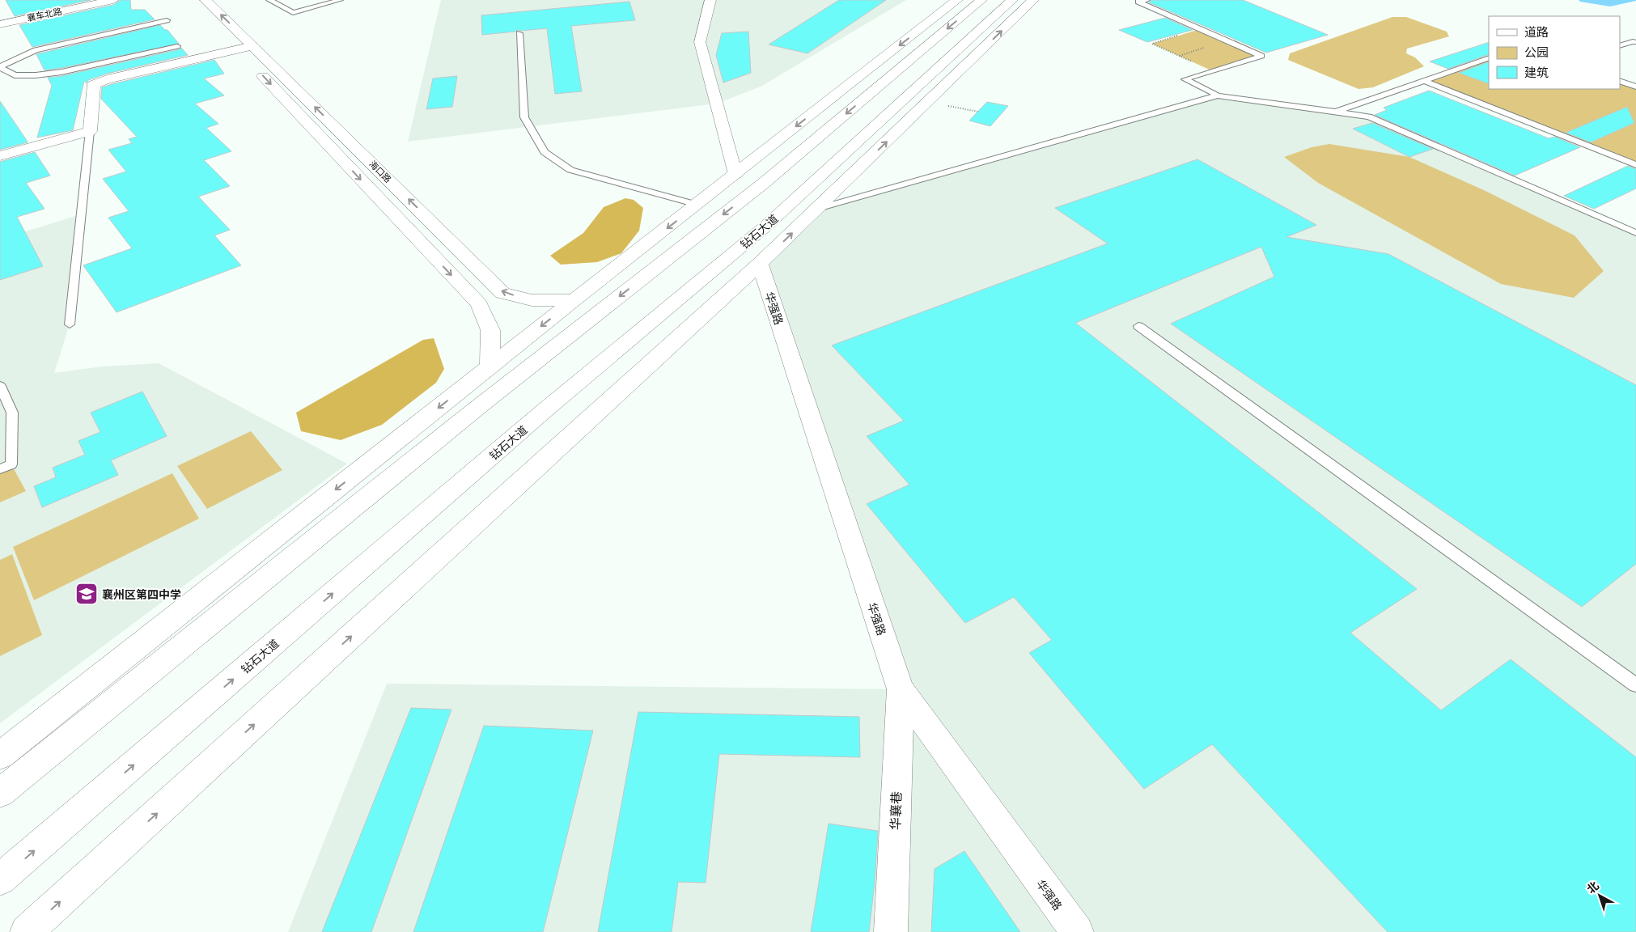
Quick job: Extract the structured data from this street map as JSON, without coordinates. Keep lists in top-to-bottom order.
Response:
{
  "streets": {
    "main road": [
      "襄车北路",
      "海口路",
      "钻石大道",
      "华强路",
      "华襄巷"
    ]
  },
  "crossings": [
    ["华强路", "华襄巷"]
  ],
  "places": {
    "school or university": ["襄州区第四中学"]
  },
  "legend": ["道路", "公园", "建筑"],
  "north": "top left"
}
